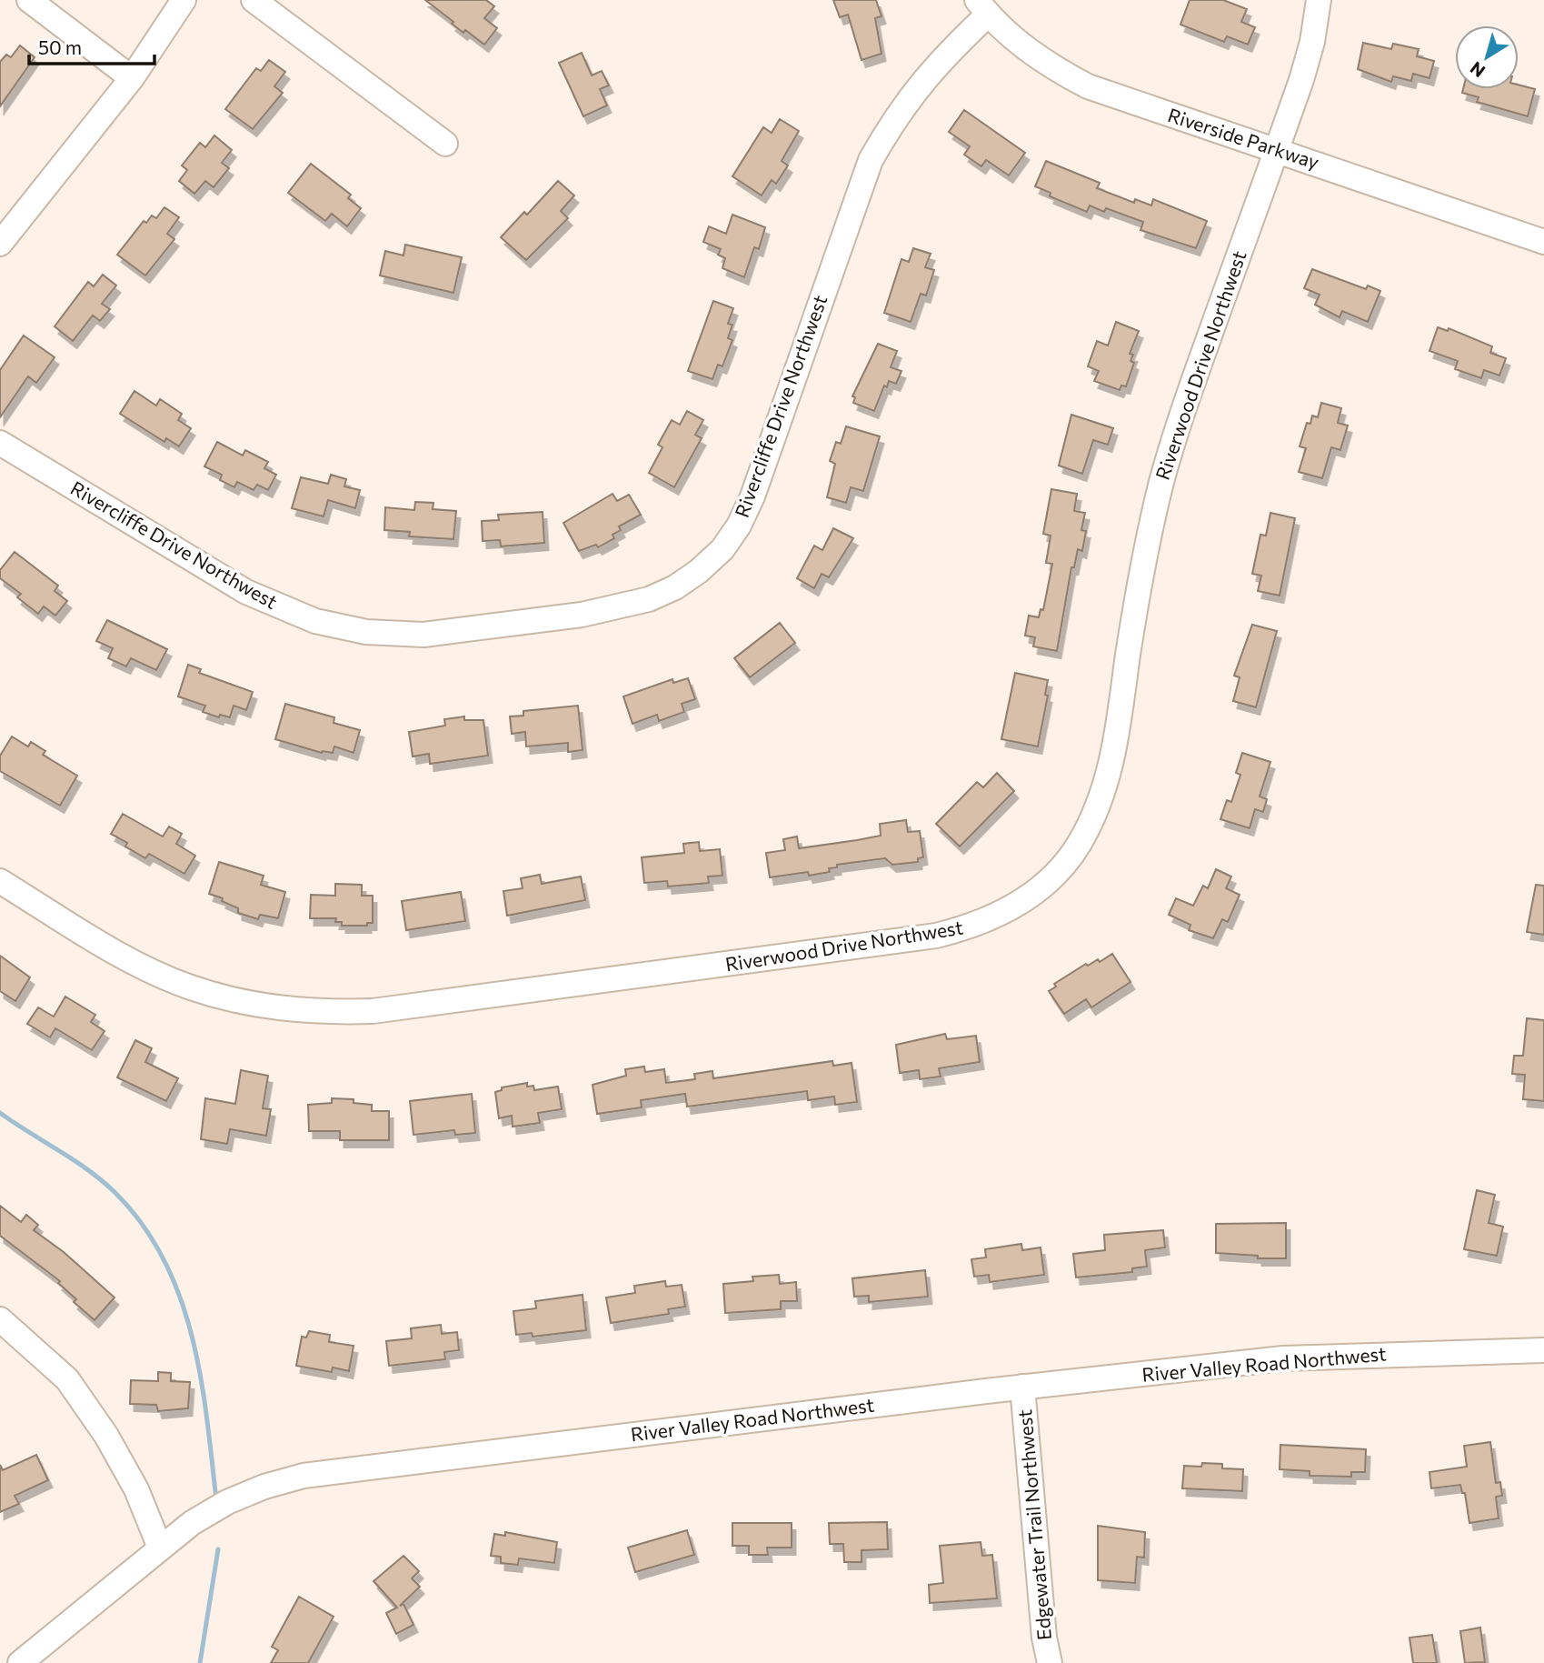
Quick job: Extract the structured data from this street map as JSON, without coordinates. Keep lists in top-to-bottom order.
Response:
{
  "streets": {
    "street": [
      "Riverside Parkway",
      "Riverwood Drive Northwest",
      "Rivercliffe Drive Northwest",
      "River Valley Road Northwest",
      "Edgewater Trail Northwest"
    ]
  },
  "crossings": [
    ["Riverside Parkway", "Riverwood Drive Northwest"],
    ["Riverside Parkway", "Rivercliffe Drive Northwest"],
    ["River Valley Road Northwest", "Edgewater Trail Northwest"]
  ],
  "scale_bar": "50 m",
  "north": "bottom left"
}
